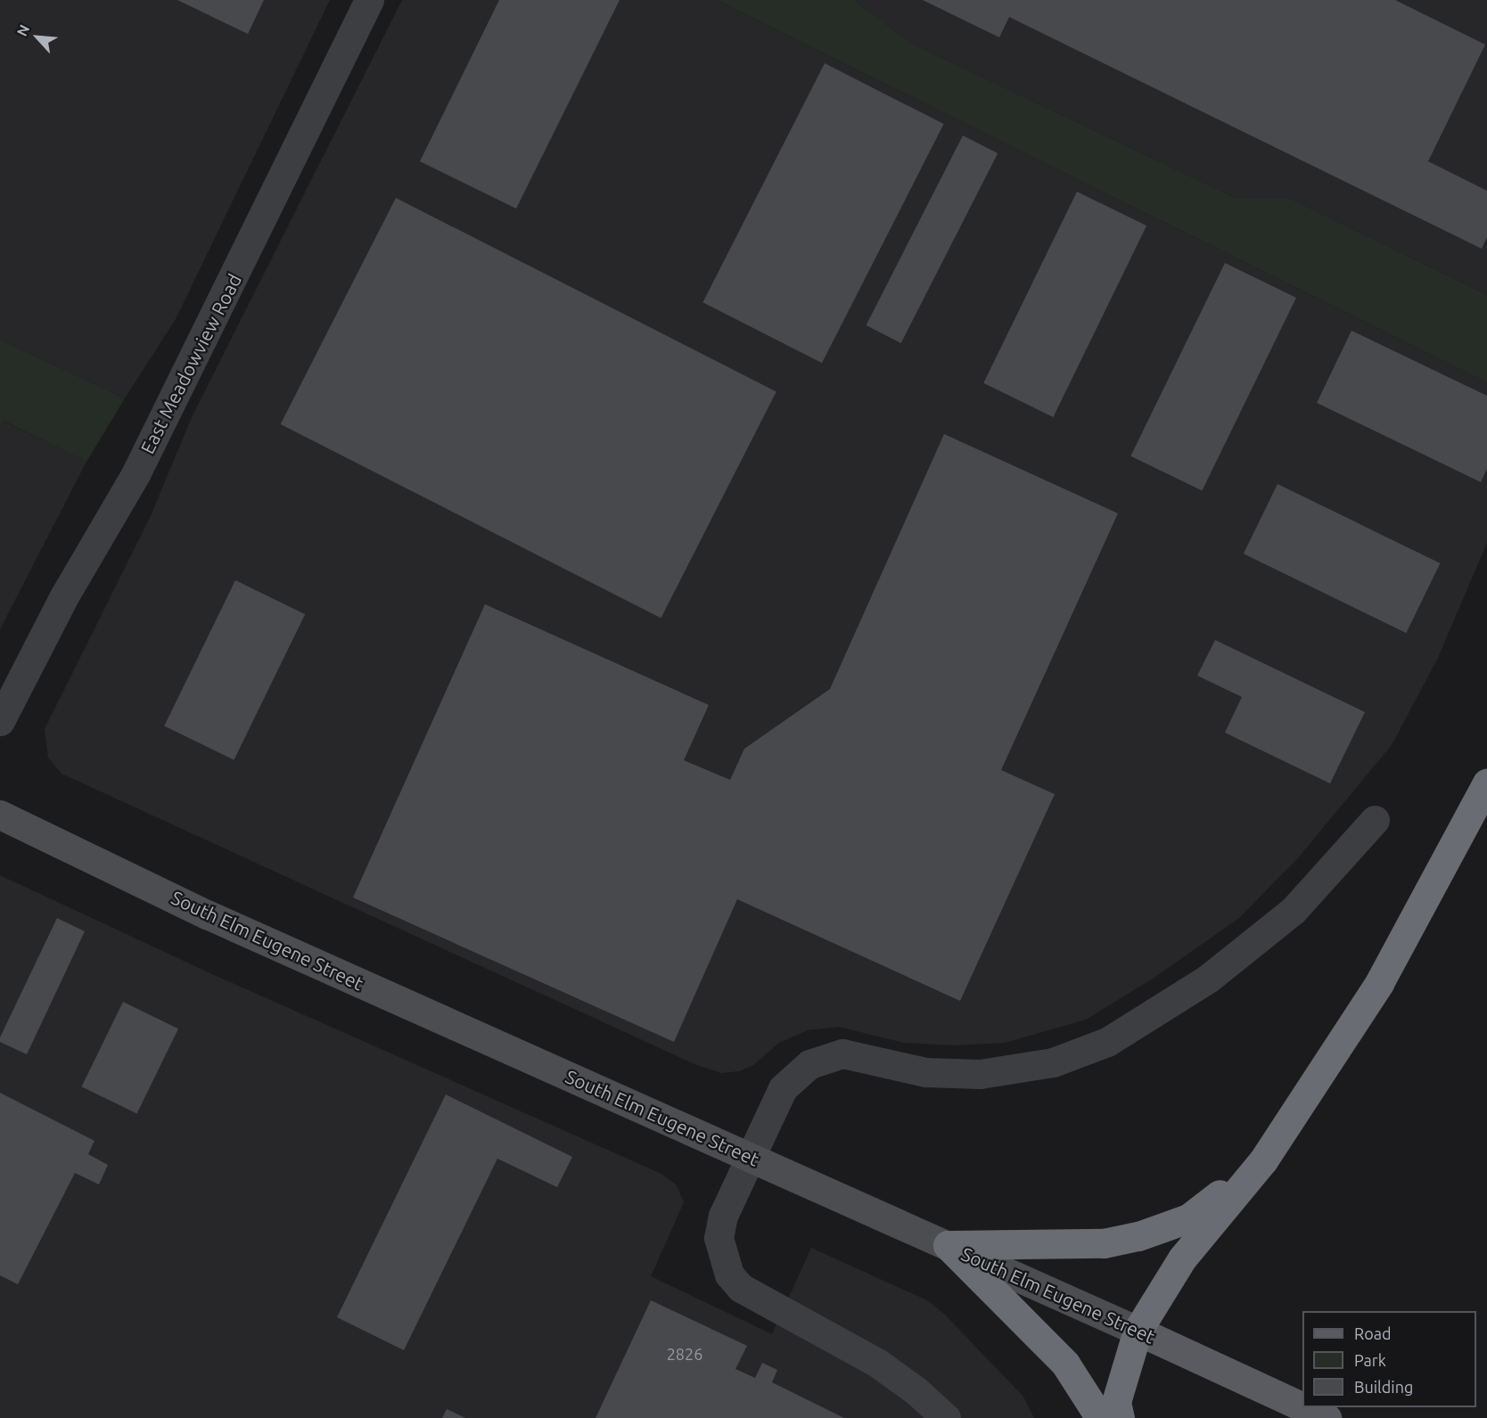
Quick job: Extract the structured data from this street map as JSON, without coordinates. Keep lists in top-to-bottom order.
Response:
{
  "streets": {
    "main road": ["South Elm Eugene Street"],
    "street": ["East Meadowview Road"]
  },
  "house_numbers": ["2826"],
  "legend": ["Road", "Park", "Building"],
  "north": "top left"
}
